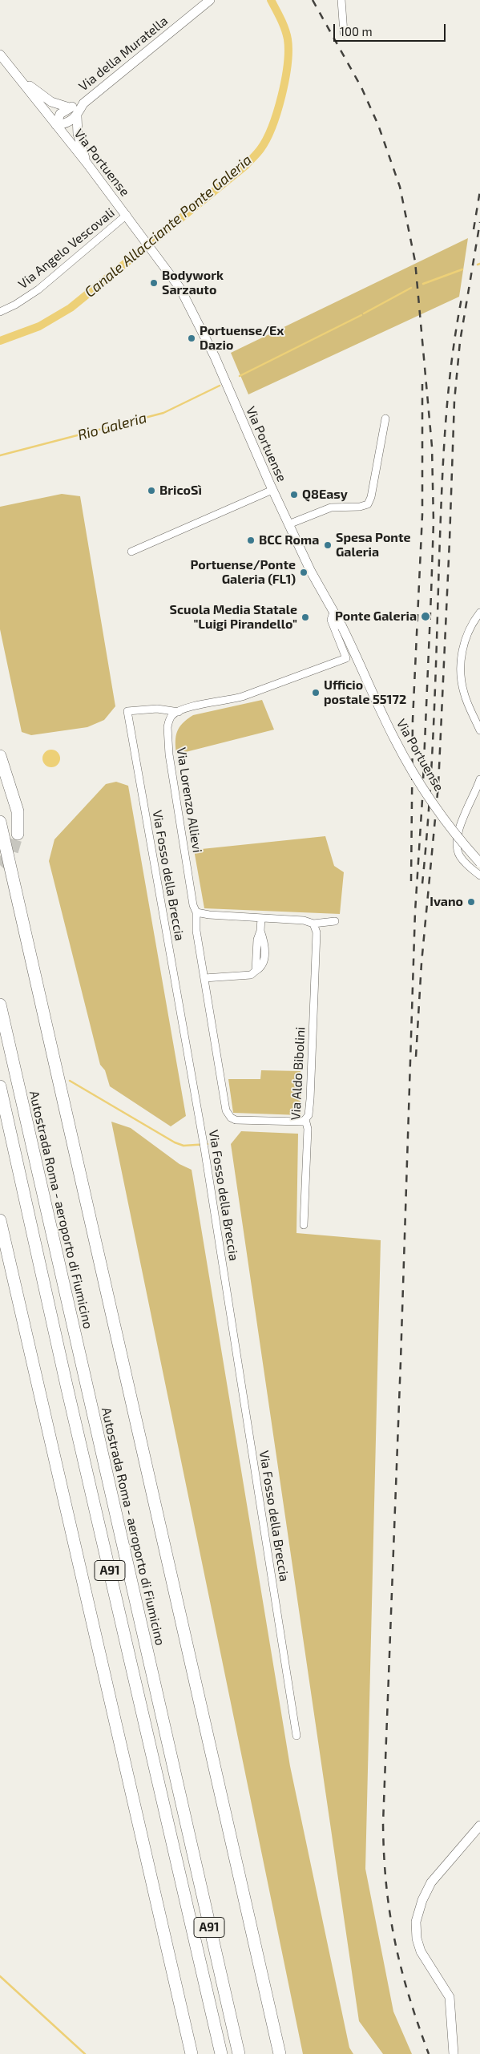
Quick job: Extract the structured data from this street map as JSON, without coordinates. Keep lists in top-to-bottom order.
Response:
{
  "streets": {
    "highway": ["Autostrada Roma - aeroporto di Fiumicino", "A91"],
    "main road": ["Via della Muratella", "Via Portuense"],
    "street": [
      "Via Angelo Vescovali",
      "Via Lorenzo Allievi",
      "Via Fosso della Breccia",
      "Via Aldo Bibolini"
    ]
  },
  "crossings": [
    ["Via Portuense", "Via Angelo Vescovali"],
    ["Via Lorenzo Allievi", "Via Fosso della Breccia"],
    ["Via Lorenzo Allievi", "Via Aldo Bibolini"]
  ],
  "water": ["Canale Allacciante Ponte Galeria", "Rio Galeria"],
  "places": [
    "Bodywork Sarzauto",
    "Portuense/Ex Dazio",
    "BricoSì",
    "Q8Easy",
    "BCC Roma",
    "Spesa Ponte Galeria",
    "Portuense/Ponte Galeria (FL1)",
    "Ponte Galeria",
    "Scuola Media Statale \"Luigi Pirandello\"",
    "Ufficio postale 55172",
    "Ivano"
  ],
  "scale_bar": "100 m"
}
